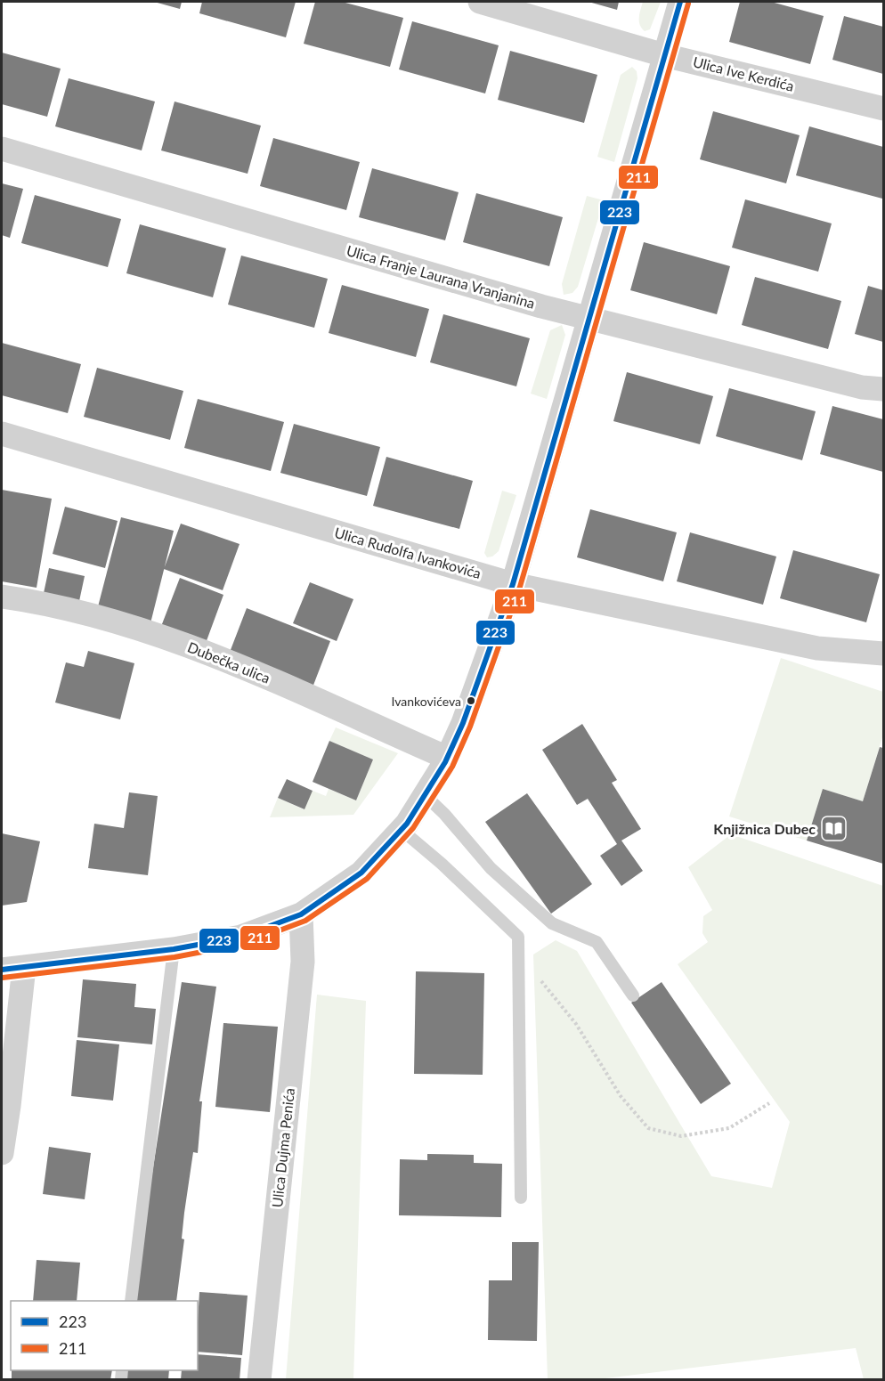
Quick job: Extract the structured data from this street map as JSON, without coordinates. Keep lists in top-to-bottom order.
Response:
{
  "streets": {
    "street": [
      "Ulica Ive Kerdića",
      "Ulica Franje Laurana Vranjanina",
      "Ulica Rudolfa Ivankovića",
      "Dubečka ulica",
      "Ulica Dujma Penića"
    ]
  },
  "places": {
    "other": ["Ivankovićeva"],
    "library": ["Knjižnica Dubec"]
  },
  "lines": ["transit line 223", "transit line 211"],
  "legend": ["223", "211"]
}
